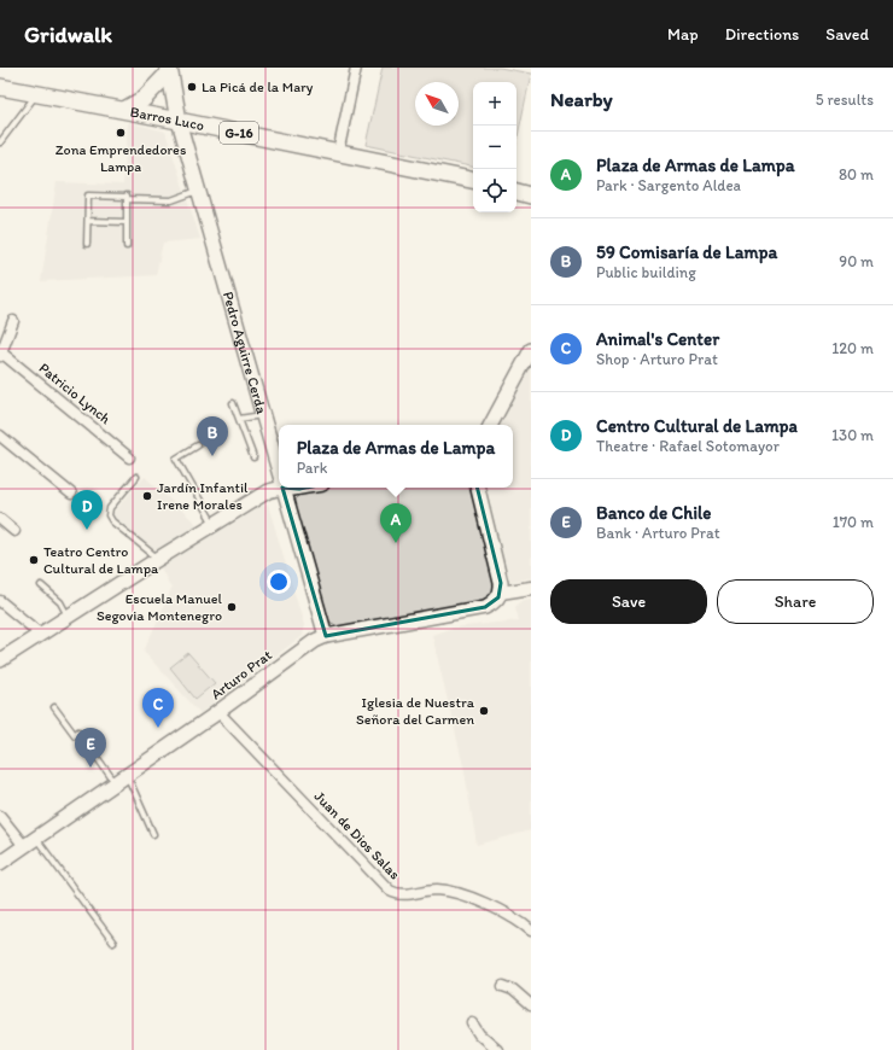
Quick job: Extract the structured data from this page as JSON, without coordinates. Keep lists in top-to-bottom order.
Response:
{
  "streets": {
    "main road": [
      "Barros Luco",
      "G-16",
      "Pedro Aguirre Cerda",
      "Arturo Prat"
    ],
    "street": ["Patricio Lynch", "Juan de Dios Salas"]
  },
  "crossings": [
    ["Barros Luco", "Pedro Aguirre Cerda"],
    ["Pedro Aguirre Cerda", "Arturo Prat"],
    ["Arturo Prat", "Juan de Dios Salas"]
  ],
  "places": [
    "La Picá de la Mary",
    "Zona Emprendedores Lampa",
    "Jardín Infantil Irene Morales",
    "Teatro Centro Cultural de Lampa",
    "Escuela Manuel Segovia Montenegro",
    "Iglesia de Nuestra Señora del Carmen"
  ],
  "north": "top left",
  "page": {
    "header": "Gridwalk",
    "nav": ["Map", "Directions", "Saved"],
    "heading": ["Nearby", "5 results"],
    "map_buttons": ["+", "−"],
    "list": [
      {
        "mark": "A",
        "name": "Plaza de Armas de Lampa",
        "note": "Park · Sargento Aldea",
        "value": "80 m"
      },
      {
        "mark": "B",
        "name": "59 Comisaría de Lampa",
        "note": "Public building",
        "value": "90 m"
      },
      {
        "mark": "C",
        "name": "Animal's Center",
        "note": "Shop · Arturo Prat",
        "value": "120 m"
      },
      {
        "mark": "D",
        "name": "Centro Cultural de Lampa",
        "note": "Theatre · Rafael Sotomayor",
        "value": "130 m"
      },
      {
        "mark": "E",
        "name": "Banco de Chile",
        "note": "Bank · Arturo Prat",
        "value": "170 m"
      }
    ],
    "pins": [
      "B",
      "D",
      "A",
      "C",
      "E"
    ],
    "popup": ["Plaza de Armas de Lampa", "Park"],
    "buttons": ["Save", "Share"]
  }
}
